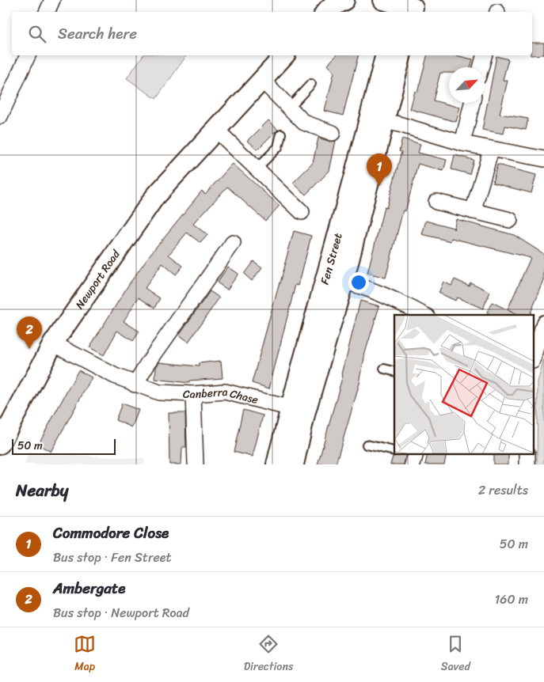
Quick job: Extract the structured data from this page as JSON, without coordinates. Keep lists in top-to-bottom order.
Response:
{
  "streets": {
    "street": ["Fen Street", "Newport Road", "Canberra Chase"]
  },
  "crossings": [
    ["Fen Street", "Canberra Chase"],
    ["Newport Road", "Canberra Chase"]
  ],
  "scale_bar": "50 m",
  "north": "top right",
  "page": {
    "search": "Search here",
    "pins": ["1", "2"],
    "scale": "50 m",
    "heading": ["Nearby", "2 results"],
    "list": [
      {
        "mark": "1",
        "name": "Commodore Close",
        "note": "Bus stop · Fen Street",
        "value": "50 m"
      },
      {
        "mark": "2",
        "name": "Ambergate",
        "note": "Bus stop · Newport Road",
        "value": "160 m"
      }
    ],
    "nav": ["Map", "Directions", "Saved"]
  }
}
